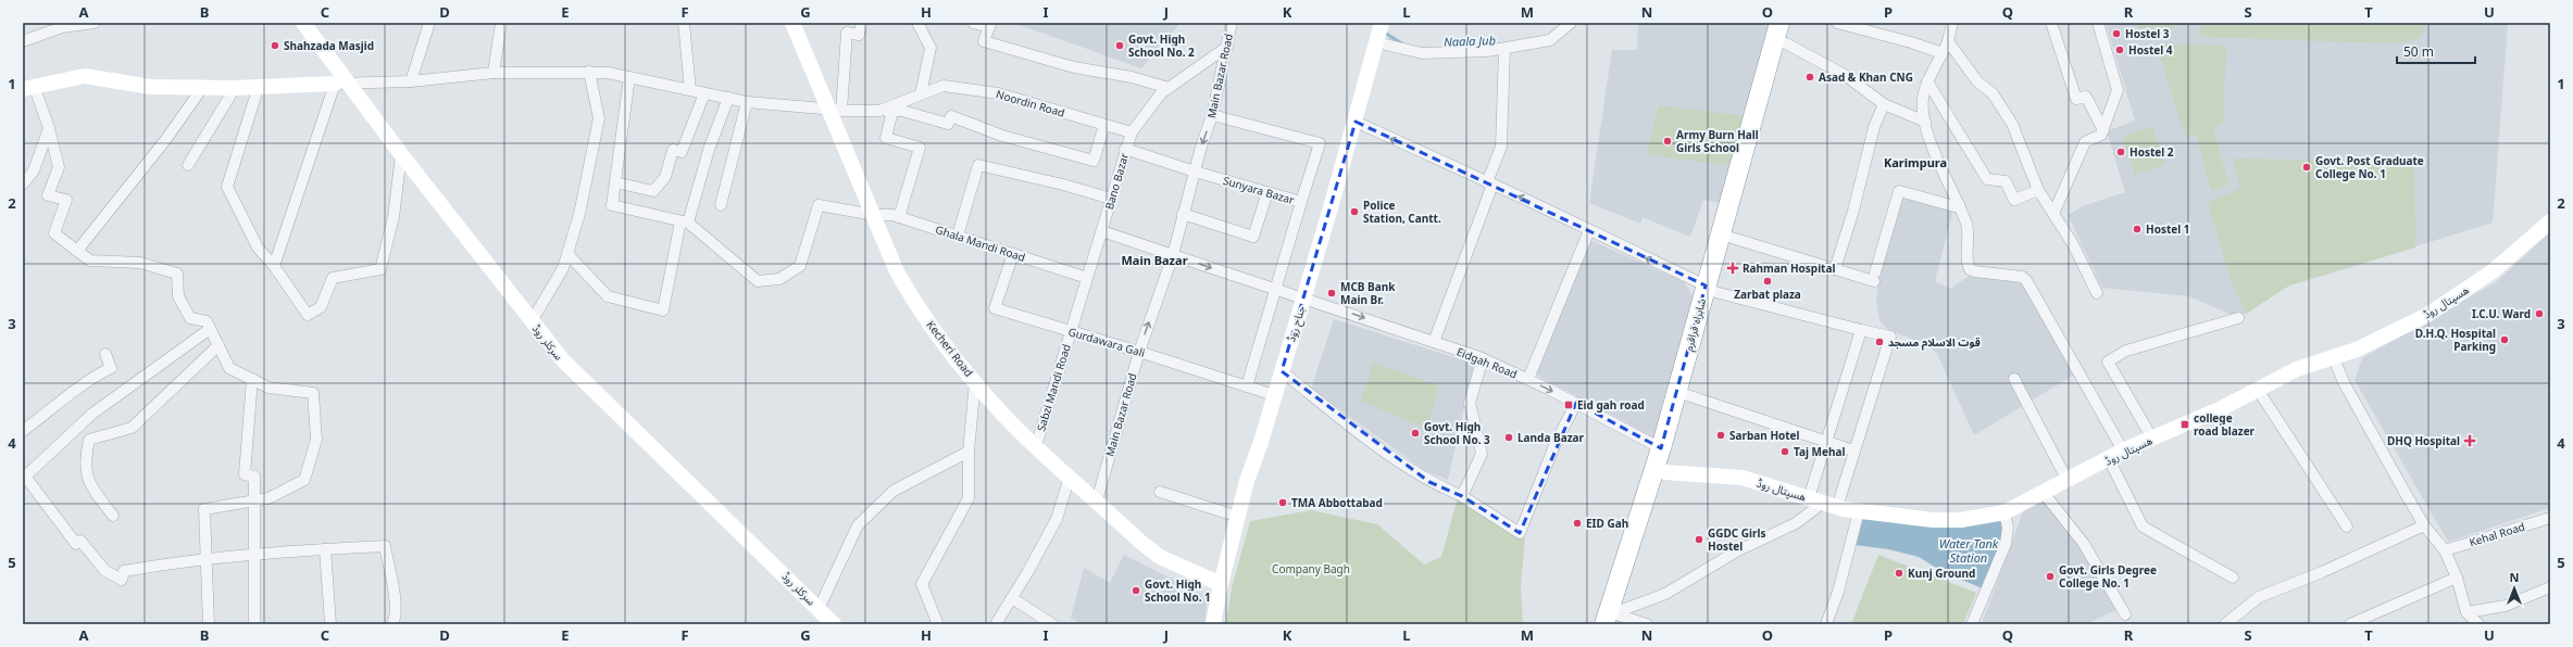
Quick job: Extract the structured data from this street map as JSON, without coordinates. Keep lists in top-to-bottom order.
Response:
{
  "streets": {
    "highway": ["شاہراہ قراقرم"],
    "main road": [
      "ھسپتال روڈ",
      "جناح روڈ",
      "سرکلر روڈ",
      "Kecheri Road"
    ],
    "street": [
      "Main Bazar Road",
      "Noordin Road",
      "Bano Bazar",
      "Sunyara Bazar",
      "Ghala Mandi Road",
      "Gurdawara Gali",
      "Eidgah Road",
      "Sabzi Mandi Road",
      "Kehal Road"
    ]
  },
  "crossings": [
    ["Main Bazar Road", "Bano Bazar"],
    ["Main Bazar Road", "Sunyara Bazar"],
    ["Main Bazar Road", "Gurdawara Gali"],
    ["Main Bazar Road", "Kecheri Road"],
    ["Noordin Road", "Bano Bazar"],
    ["Noordin Road", "سرکلر روڈ"],
    ["Noordin Road", "Kecheri Road"],
    ["Bano Bazar", "Sunyara Bazar"],
    ["Bano Bazar", "Sabzi Mandi Road"],
    ["Ghala Mandi Road", "Gurdawara Gali"],
    ["Ghala Mandi Road", "Kecheri Road"],
    ["Ghala Mandi Road", "Sabzi Mandi Road"],
    ["ھسپتال روڈ", "شاہراہ قراقرم"],
    ["جناح روڈ", "Gurdawara Gali"],
    ["جناح روڈ", "Kecheri Road"],
    ["جناح روڈ", "Eidgah Road"],
    ["شاہراہ قراقرم", "Eidgah Road"],
    ["Gurdawara Gali", "Sabzi Mandi Road"],
    ["Kecheri Road", "Sabzi Mandi Road"]
  ],
  "districts": ["Karimpura", "Main Bazar"],
  "water": ["Naala Jub", "Water Tank Station"],
  "parks": ["Company Bagh"],
  "places": {
    "other": [
      "Hostel 3",
      "Shahzada Masjid",
      "Govt. High School No. 2",
      "Hostel 4",
      "Asad & Khan CNG",
      "Army Burn Hall Girls School",
      "Hostel 2",
      "Govt. Post Graduate College No. 1",
      "Police Station, Cantt.",
      "Hostel 1",
      "Zarbat plaza",
      "MCB Bank Main Br.",
      "I.C.U. Ward",
      "D.H.Q. Hospital Parking",
      "قوت الاسلام مسجد",
      "Govt. High School No. 3",
      "Sarban Hotel",
      "Landa Bazar",
      "Taj Mehal",
      "TMA Abbottabad",
      "EID Gah",
      "GGDC Girls Hostel",
      "Kunj Ground",
      "Govt. Girls Degree College No. 1",
      "Govt. High School No. 1"
    ],
    "health": ["Rahman Hospital", "DHQ Hospital"],
    "transit": ["Eid gah road", "college road blazer"]
  },
  "scale_bar": "50 m",
  "north": "top",
  "grid": {
    "columns": [
      "A",
      "B",
      "C",
      "D",
      "E",
      "F",
      "G",
      "H",
      "I",
      "J",
      "K",
      "L",
      "M",
      "N",
      "O",
      "P",
      "Q",
      "R",
      "S",
      "T",
      "U"
    ],
    "rows": [
      "1",
      "2",
      "3",
      "4",
      "5"
    ]
  }
}
